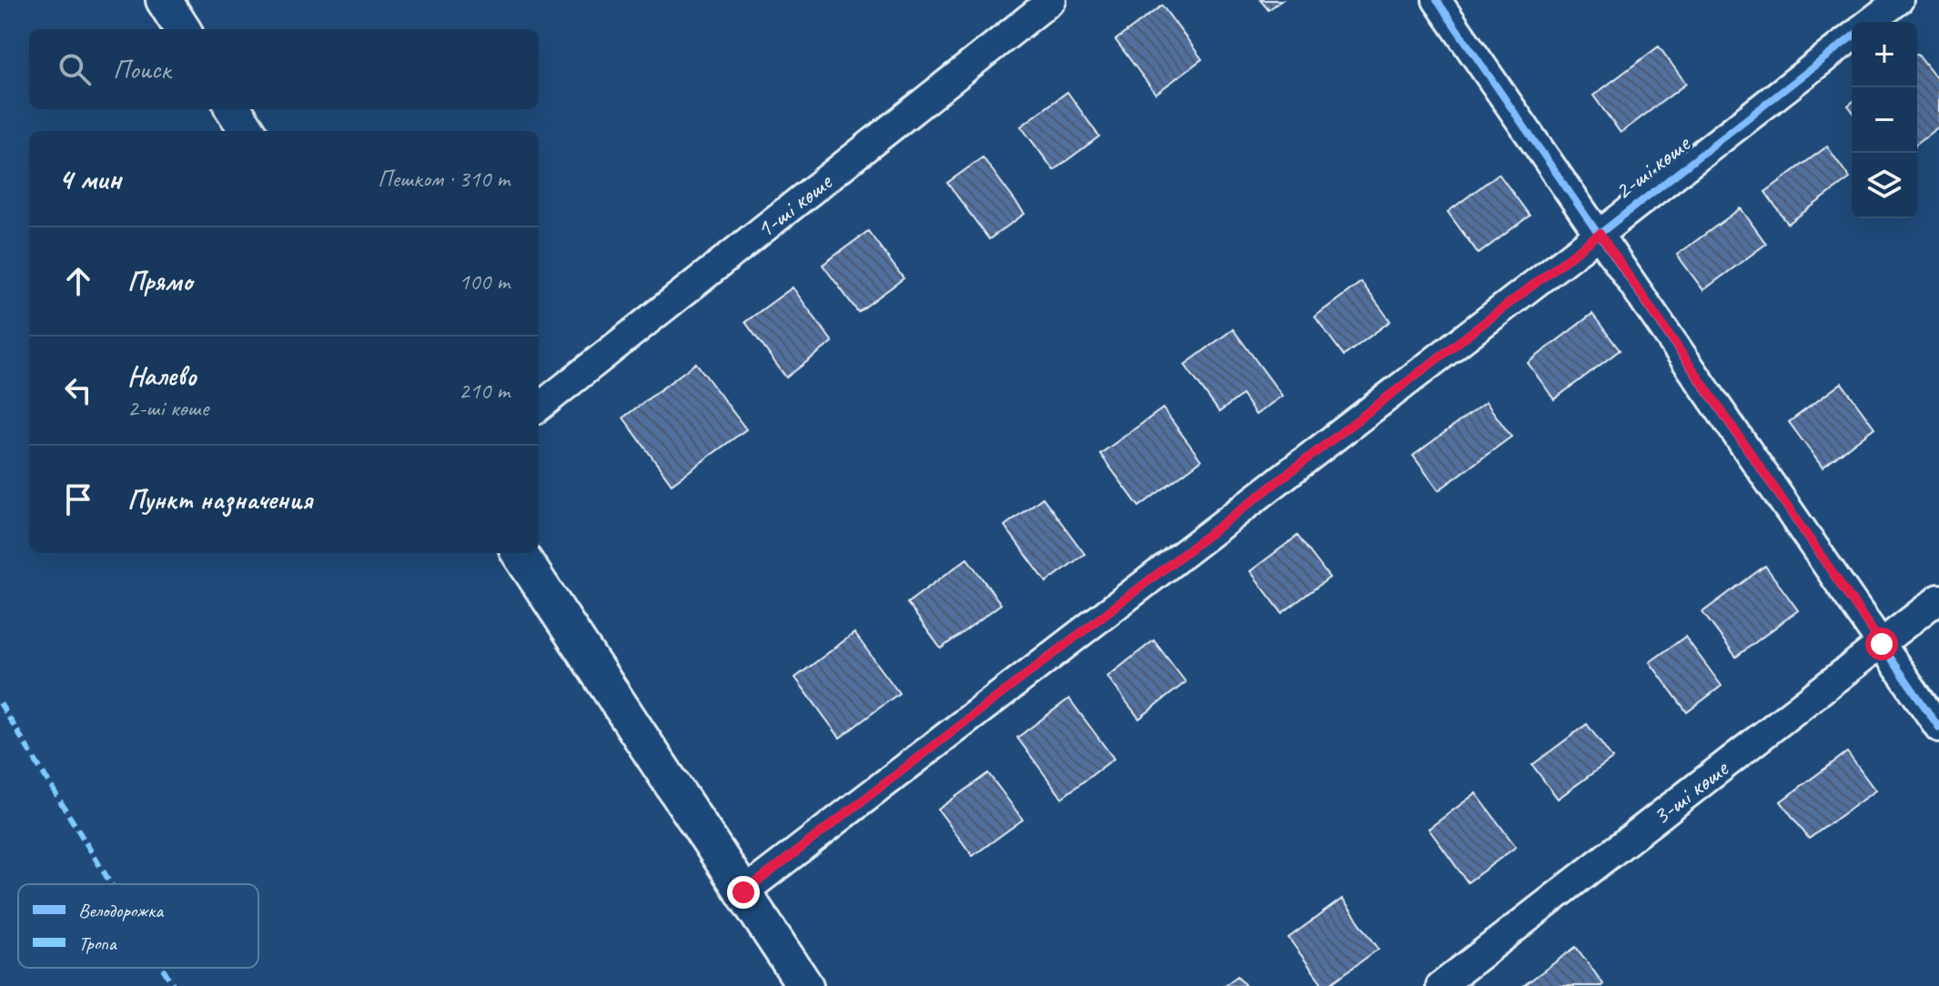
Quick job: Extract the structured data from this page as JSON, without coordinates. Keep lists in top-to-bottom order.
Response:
{
  "streets": {
    "street": ["2-ші көше", "1-ші көше", "3-ші көше"]
  },
  "legend": ["Велодорожка", "Тропа"],
  "page": {
    "map_buttons": ["+", "−"],
    "search": "Поиск",
    "heading": ["4 мин", "Пешком · 310 m"],
    "list": [
      ["Прямо", "100 m"],
      ["Налево", "2-ші көше", "210 m"],
      "Пункт назначения"
    ]
  }
}
